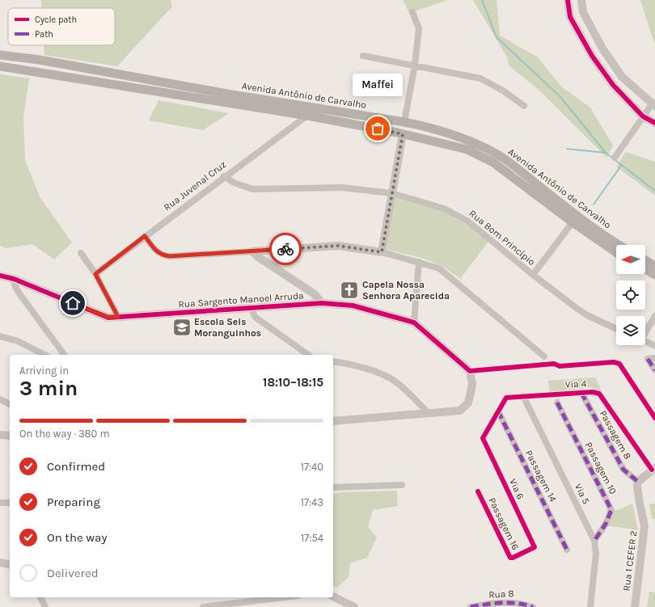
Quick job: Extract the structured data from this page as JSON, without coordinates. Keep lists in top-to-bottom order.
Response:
{
  "streets": {
    "main road": ["Avenida Antônio de Carvalho"],
    "street": [
      "Rua Juvenal Cruz",
      "Rua Bom Princípio",
      "Rua Sargento Manoel Arruda",
      "Via 4",
      "Passagem 8",
      "Passagem 10",
      "Passagem 14",
      "Via 6",
      "Via 5",
      "Passagem 16",
      "Rua 1 CEFER 2",
      "Rua 8"
    ]
  },
  "crossings": [
    ["Avenida Antônio de Carvalho", "Rua Juvenal Cruz"],
    ["Rua Juvenal Cruz", "Rua Bom Princípio"],
    ["Via 4", "Passagem 8"],
    ["Via 4", "Passagem 14"],
    ["Via 4", "Via 6"],
    ["Via 4", "Via 5"],
    ["Passagem 8", "Rua 1 CEFER 2"],
    ["Passagem 10", "Via 5"],
    ["Via 6", "Passagem 16"]
  ],
  "places": {
    "other": ["Maffei"],
    "church": ["Capela Nossa Senhora Aparecida"],
    "school or university": ["Escola Seis Moranguinhos"]
  },
  "legend": ["Cycle path", "Path"],
  "north": "left",
  "page": {
    "bubble": "Maffei",
    "heading": ["3 min", "Arriving in", "18:10–18:15"],
    "bar": "On the way · 380 m",
    "list": [
      ["Confirmed", "17:40"],
      ["Preparing", "17:43"],
      ["On the way", "17:54"],
      "Delivered"
    ]
  }
}
